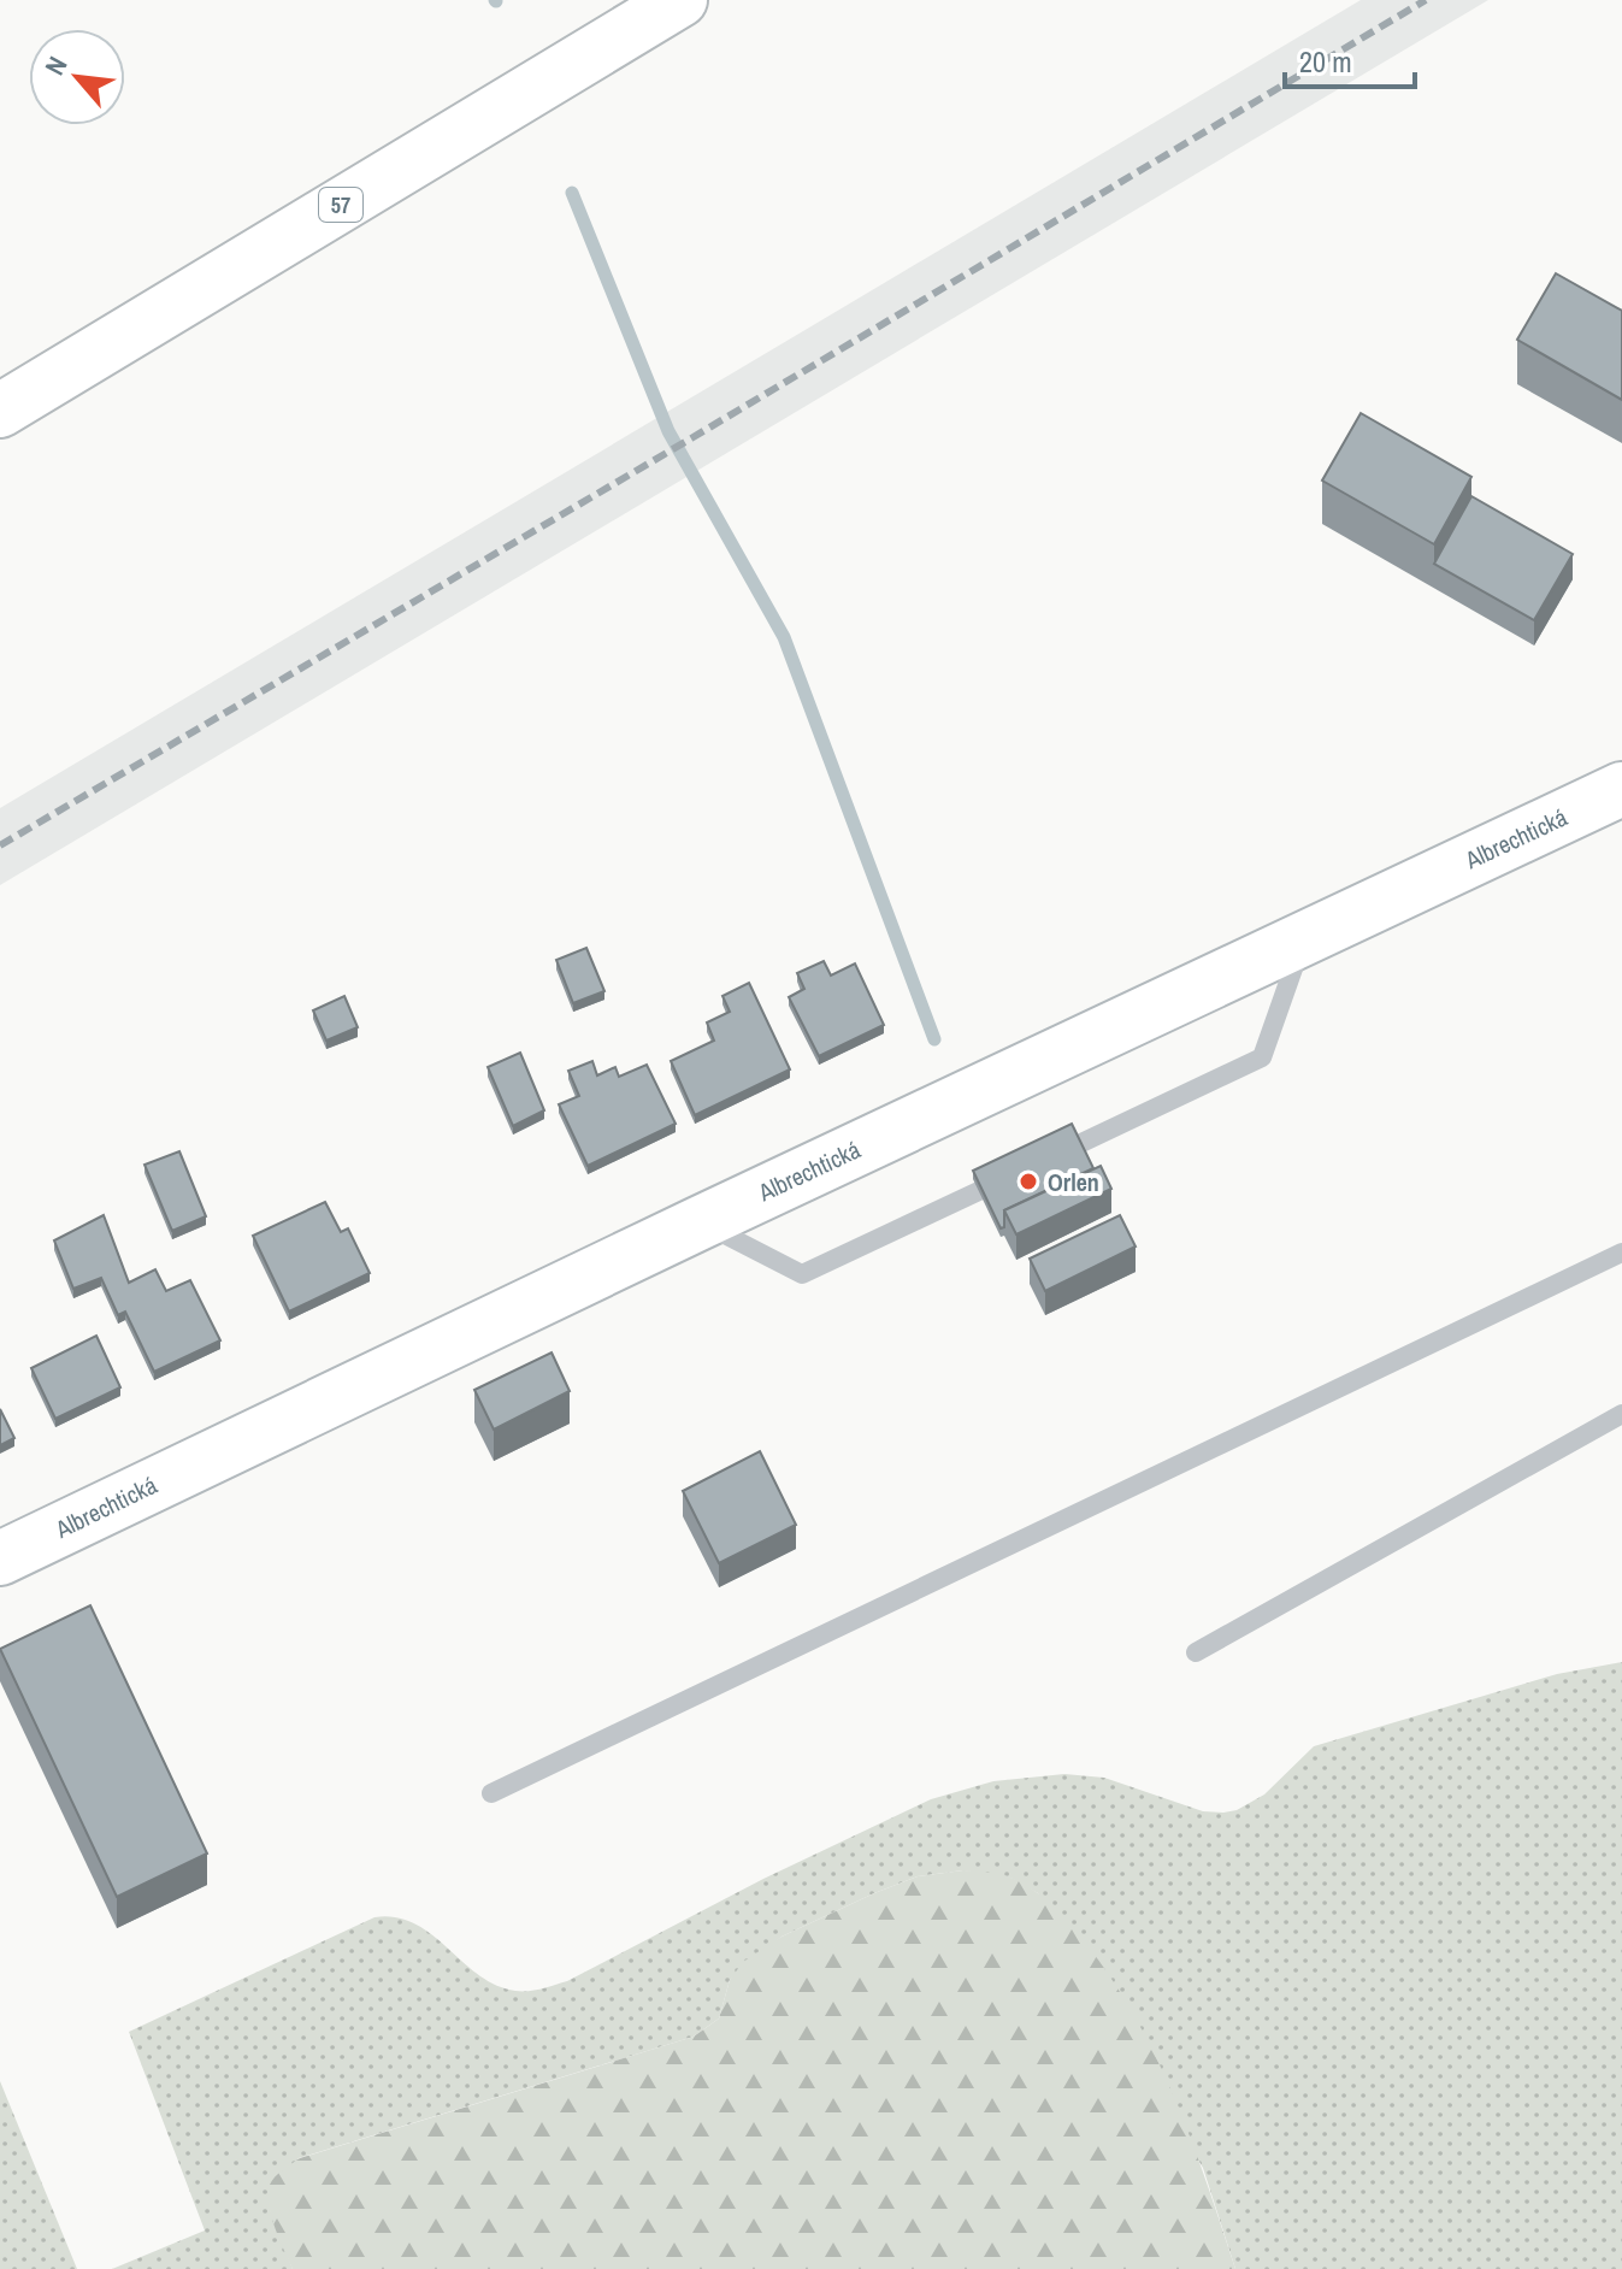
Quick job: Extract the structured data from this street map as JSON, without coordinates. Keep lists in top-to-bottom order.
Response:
{
  "streets": {
    "main road": ["57", "Albrechtická"]
  },
  "places": ["Orlen"],
  "scale_bar": "20 m",
  "north": "top left"
}
